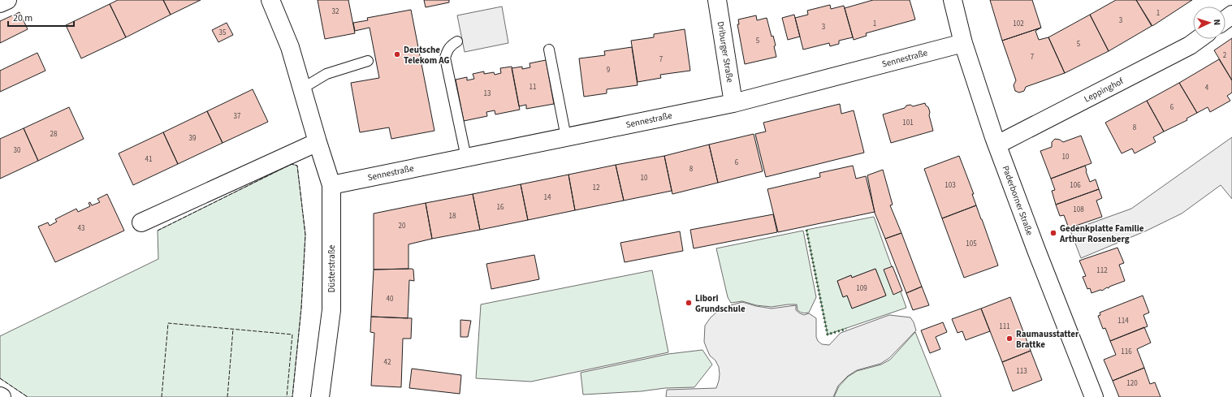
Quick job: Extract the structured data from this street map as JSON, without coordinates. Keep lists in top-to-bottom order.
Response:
{
  "streets": {
    "street": [
      "Driburger Straße",
      "Sennestraße",
      "Leppinghof",
      "Paderborner Straße",
      "Düsterstraße"
    ]
  },
  "crossings": [
    ["Driburger Straße", "Sennestraße"],
    ["Sennestraße", "Paderborner Straße"],
    ["Sennestraße", "Düsterstraße"],
    ["Leppinghof", "Paderborner Straße"]
  ],
  "places": [
    "Deutsche Telekom AG",
    "Gedenkplatte Familie Arthur Rosenberg",
    "Libori Grundschule",
    "Raumausstatter Brattke"
  ],
  "house_numbers": [
    "32",
    "1",
    "3",
    "1",
    "102",
    "3",
    "35",
    "5",
    "5",
    "2",
    "7",
    "7",
    "9",
    "11",
    "4",
    "13",
    "6",
    "37",
    "101",
    "8",
    "28",
    "39",
    "30",
    "10",
    "41",
    "6",
    "8",
    "10",
    "103",
    "106",
    "12",
    "14",
    "16",
    "108",
    "18",
    "20",
    "43",
    "105",
    "112",
    "109",
    "40",
    "114",
    "111",
    "116",
    "42",
    "113",
    "120"
  ],
  "scale_bar": "20 m",
  "north": "right"
}
